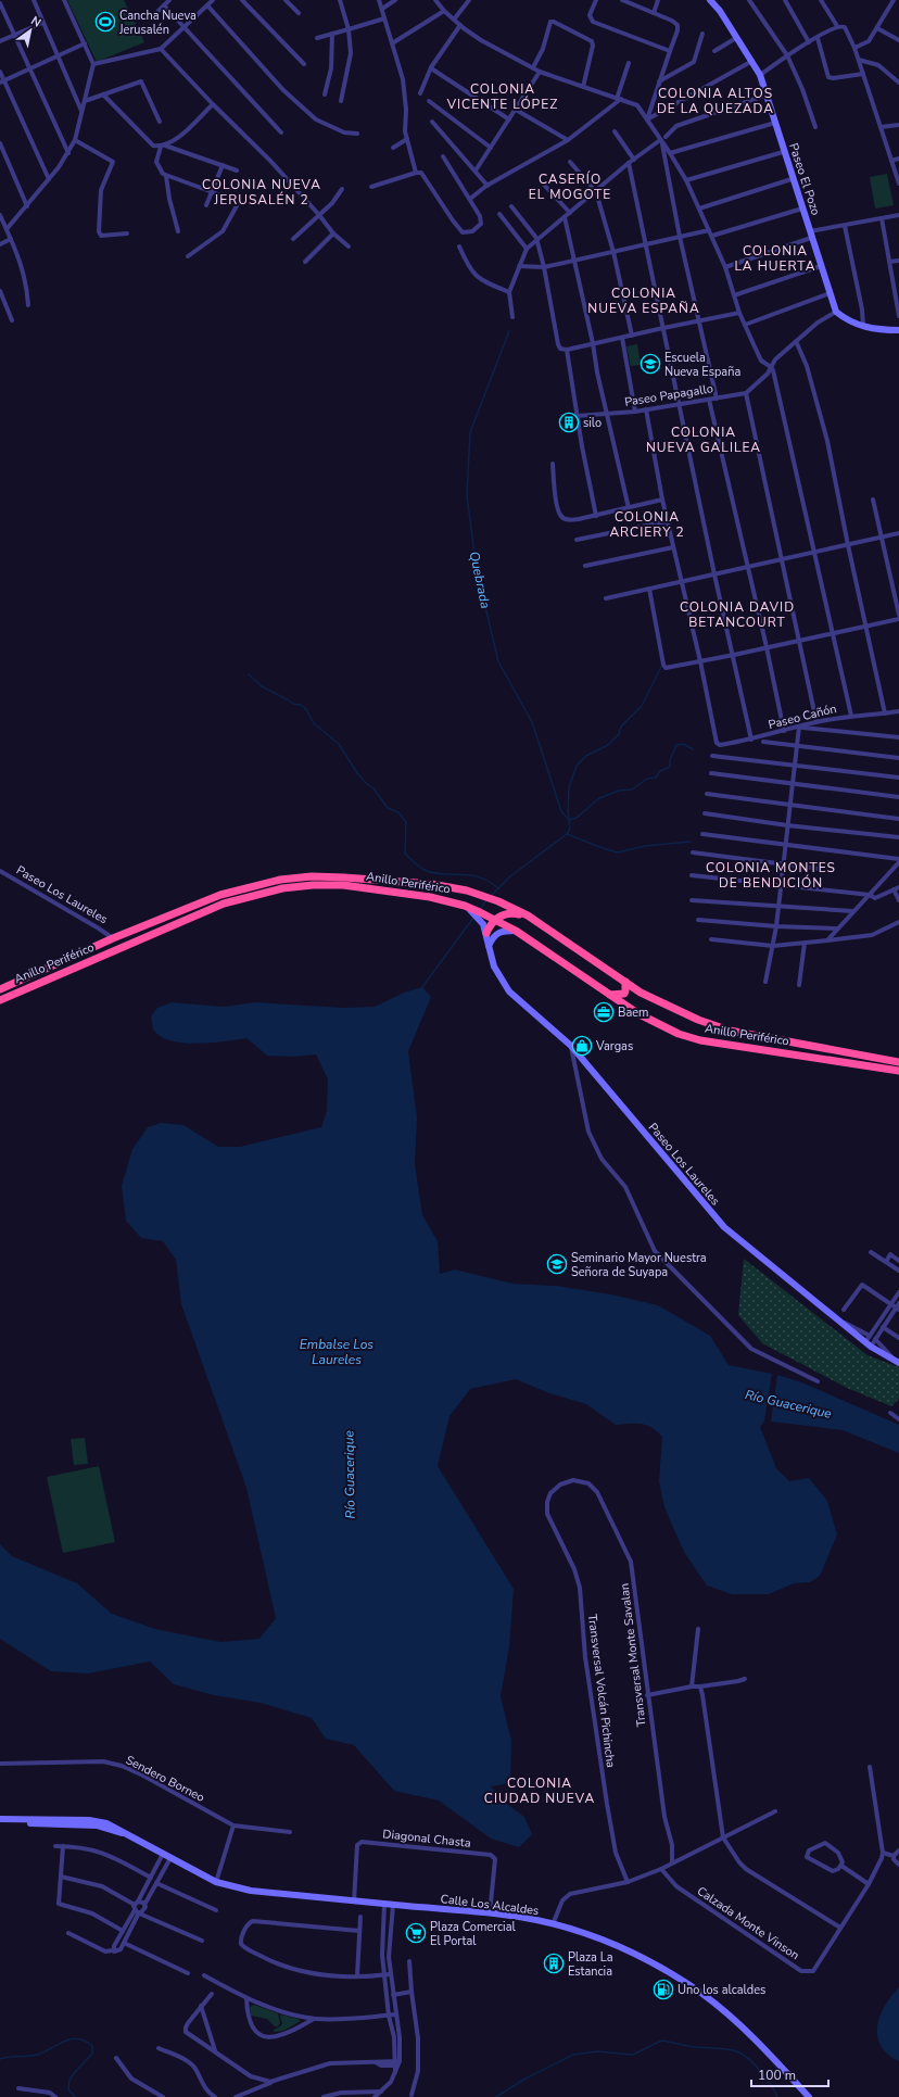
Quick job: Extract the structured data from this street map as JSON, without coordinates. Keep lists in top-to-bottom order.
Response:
{
  "streets": {
    "highway": ["Anillo Periférico"],
    "street": [
      "Paseo El Pozo",
      "Paseo Papagallo",
      "Paseo Cañón",
      "Paseo Los Laureles",
      "Transversal Monte Savalan",
      "Transversal Volcán Pichincha",
      "Sendero Borneo",
      "Diagonal Chasta",
      "Calle Los Alcaldes",
      "Calzada Monte Vinson"
    ]
  },
  "crossings": [
    ["Anillo Periférico", "Paseo Los Laureles"],
    ["Transversal Monte Savalan", "Transversal Volcán Pichincha"],
    ["Diagonal Chasta", "Calle Los Alcaldes"]
  ],
  "districts": [
    "COLONIA VICENTE LÓPEZ",
    "COLONIA ALTOS DE LA QUEZADA",
    "CASERÍO EL MOGOTE",
    "COLONIA NUEVA JERUSALÉN 2",
    "COLONIA LA HUERTA",
    "COLONIA NUEVA ESPAÑA",
    "COLONIA NUEVA GALILEA",
    "COLONIA ARCIERY 2",
    "COLONIA DAVID BETANCOURT",
    "COLONIA MONTES DE BENDICIÓN",
    "COLONIA CIUDAD NUEVA"
  ],
  "water": ["Quebrada", "Embalse Los Laureles", "Río Guacerique"],
  "places": {
    "sports": ["Cancha Nueva Jerusalén"],
    "school or university": ["Escuela Nueva España", "Seminario Mayor Nuestra Señora de Suyapa"],
    "building": ["silo", "Plaza La Estancia"],
    "office": ["Baem"],
    "shop": ["Vargas"],
    "supermarket": ["Plaza Comercial El Portal"],
    "fuel station": ["Uno los alcaldes"]
  },
  "scale_bar": "100 m",
  "north": "top right"
}
